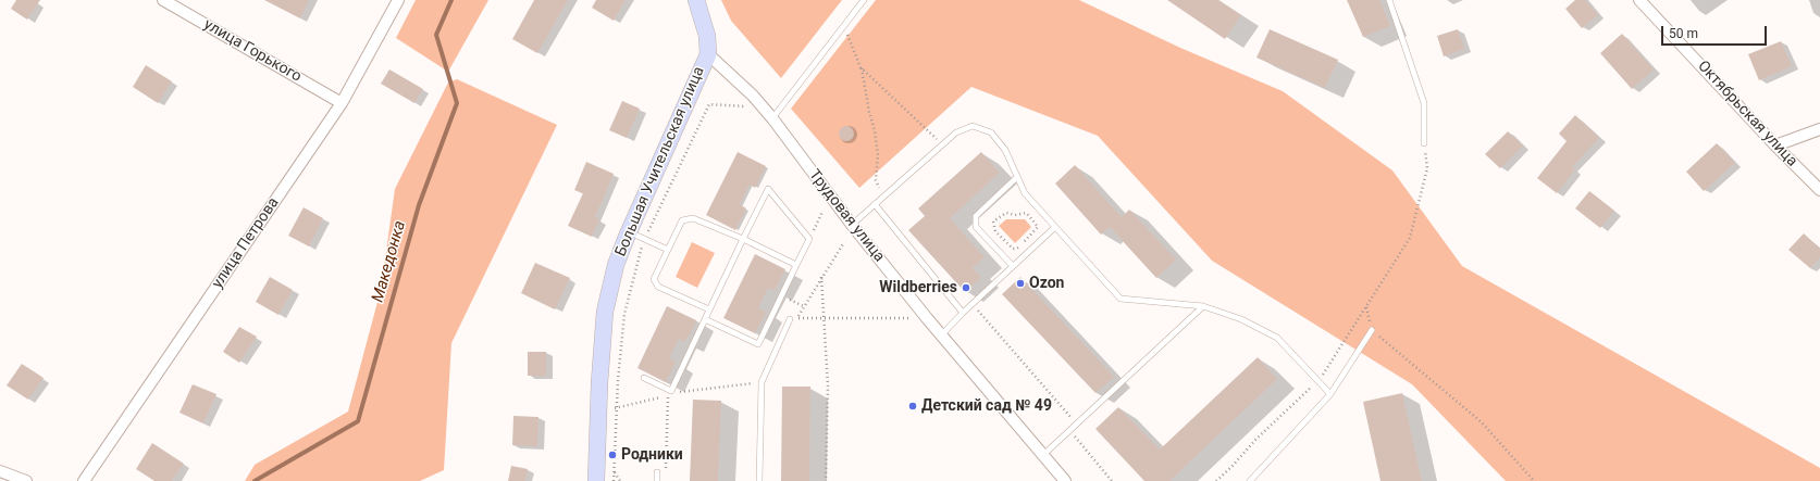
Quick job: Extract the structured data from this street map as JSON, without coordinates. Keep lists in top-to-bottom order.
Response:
{
  "streets": {
    "main road": ["Большая Учительская улица"],
    "street": [
      "улица Горького",
      "Октябрьская улица",
      "Трудовая улица",
      "улица Петрова"
    ]
  },
  "crossings": [
    ["улица Горького", "улица Петрова"],
    ["Большая Учительская улица", "Трудовая улица"]
  ],
  "water": ["Македонка"],
  "places": [
    "Ozon",
    "Wildberries",
    "Детский сад № 49",
    "Родники"
  ],
  "scale_bar": "50 m"
}
